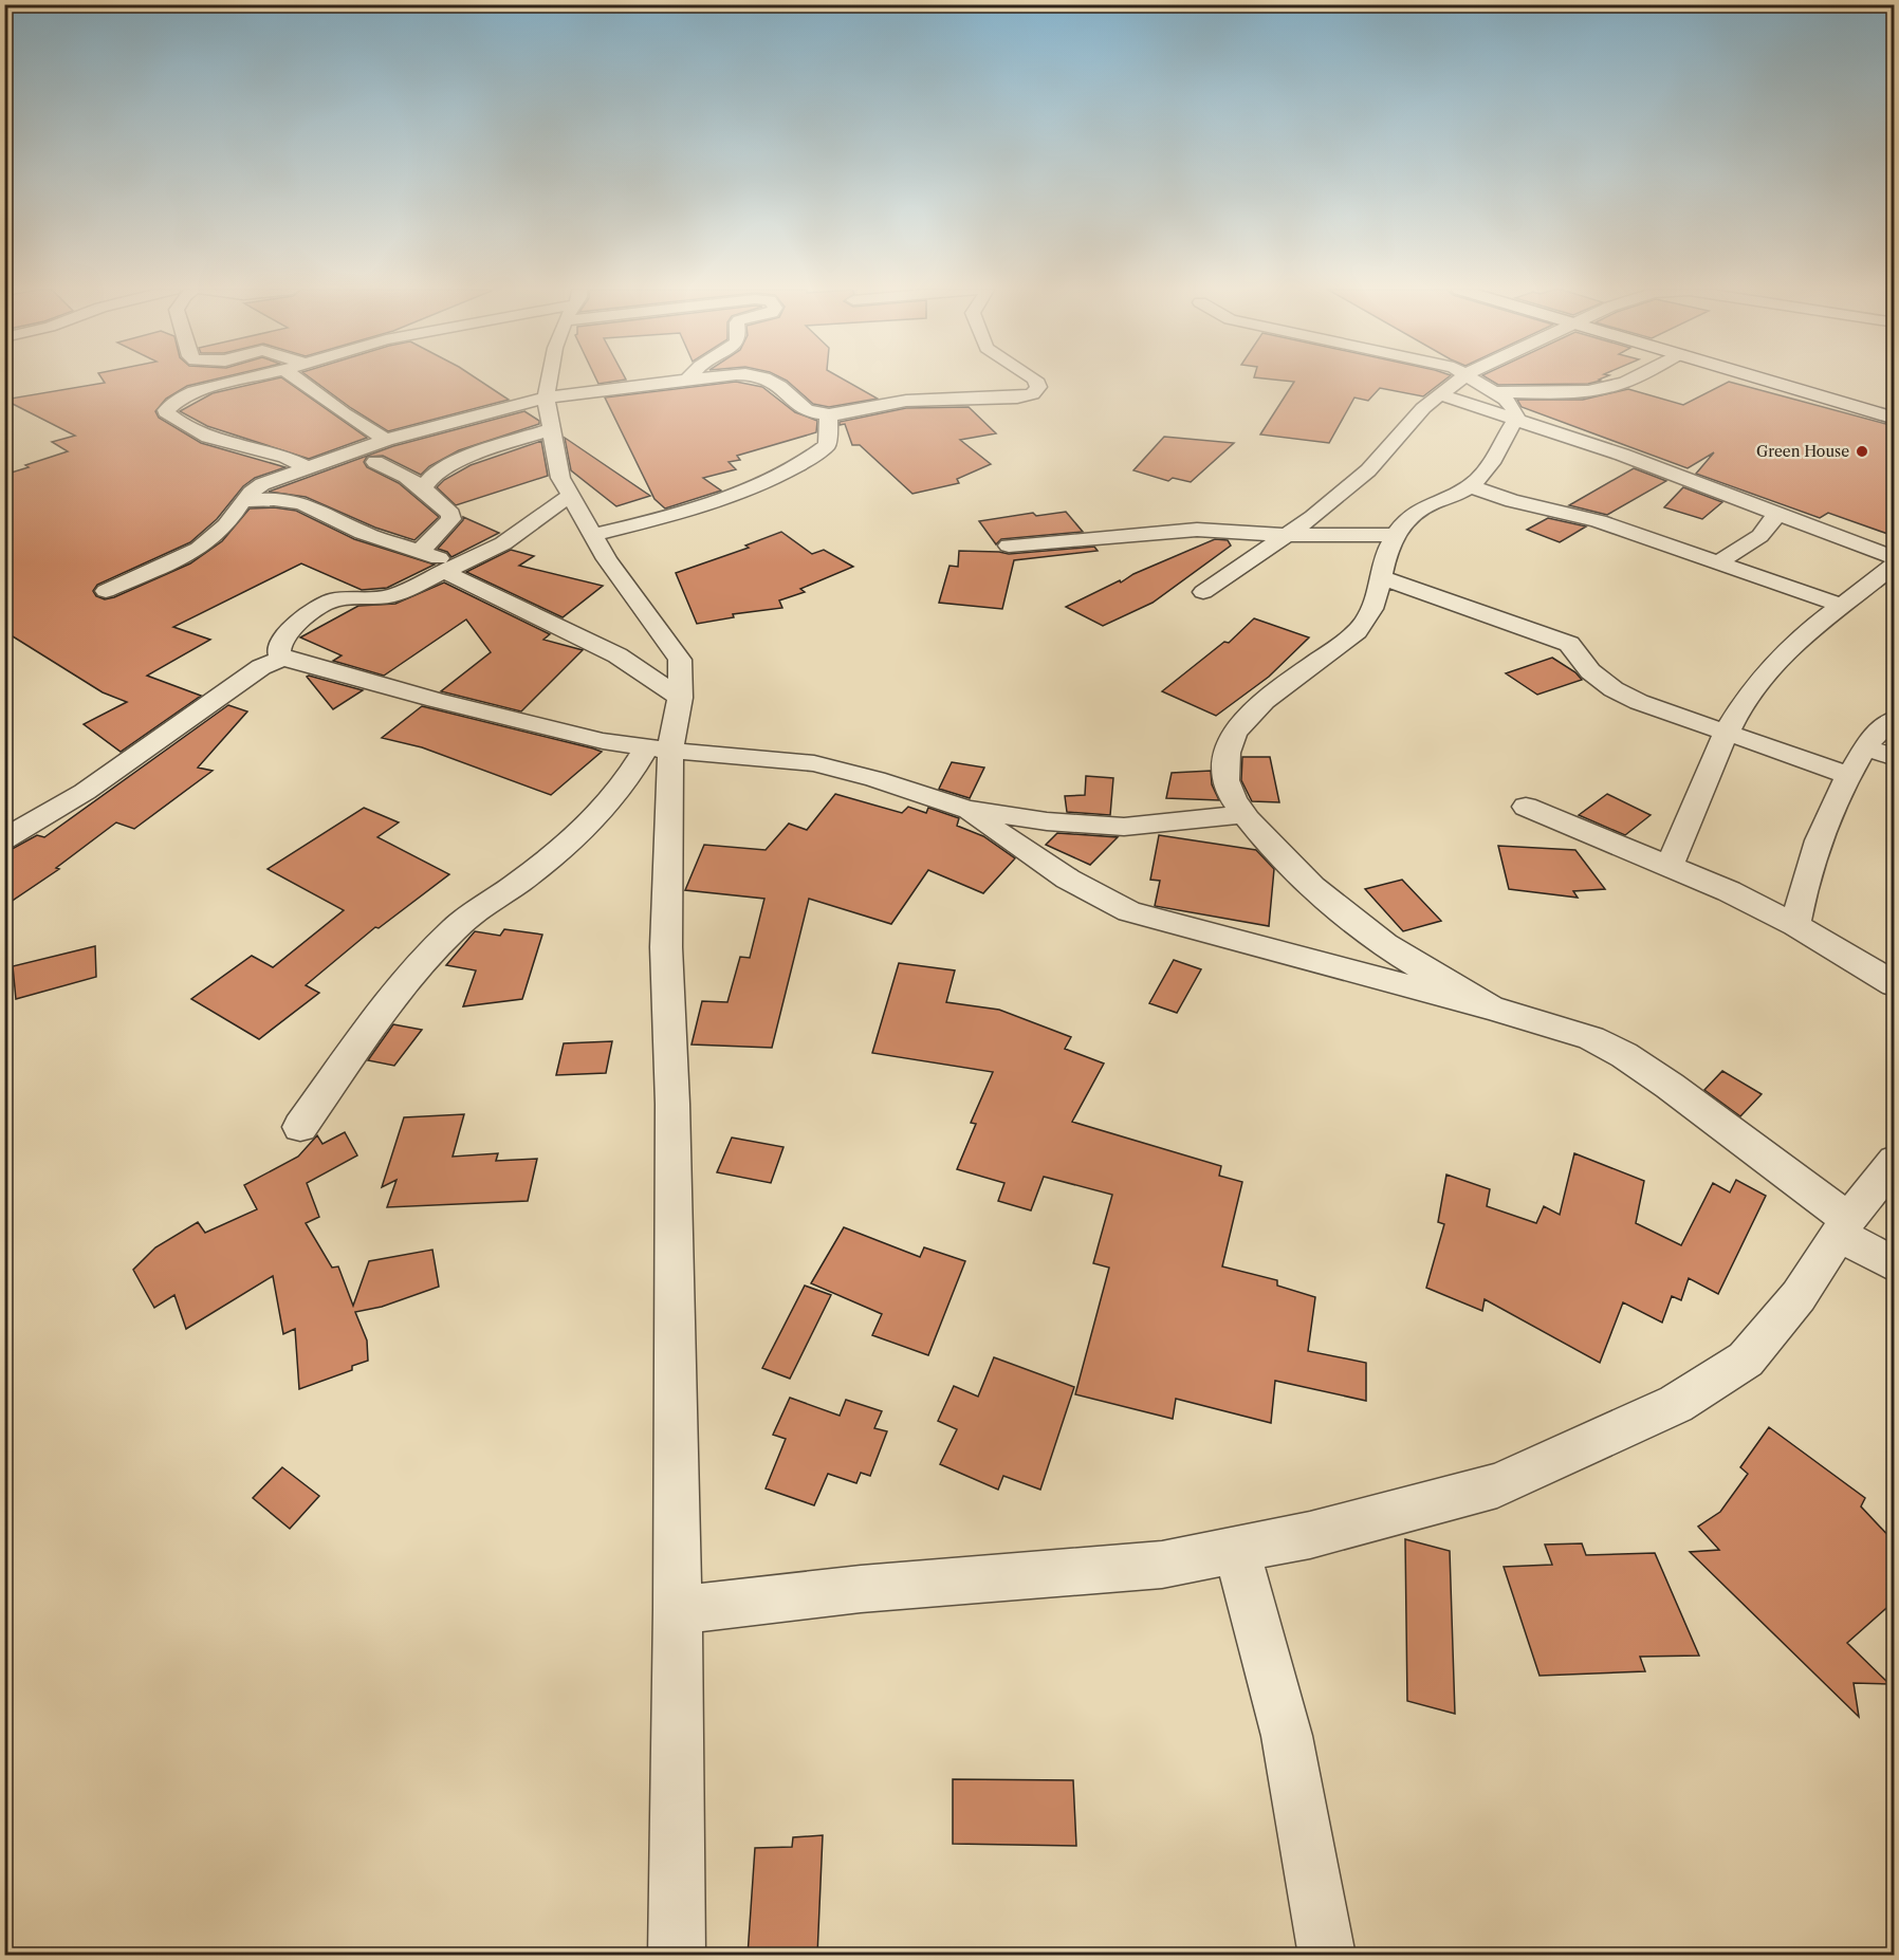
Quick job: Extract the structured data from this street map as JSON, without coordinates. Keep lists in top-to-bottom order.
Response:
{
  "places": ["Green House"]
}
